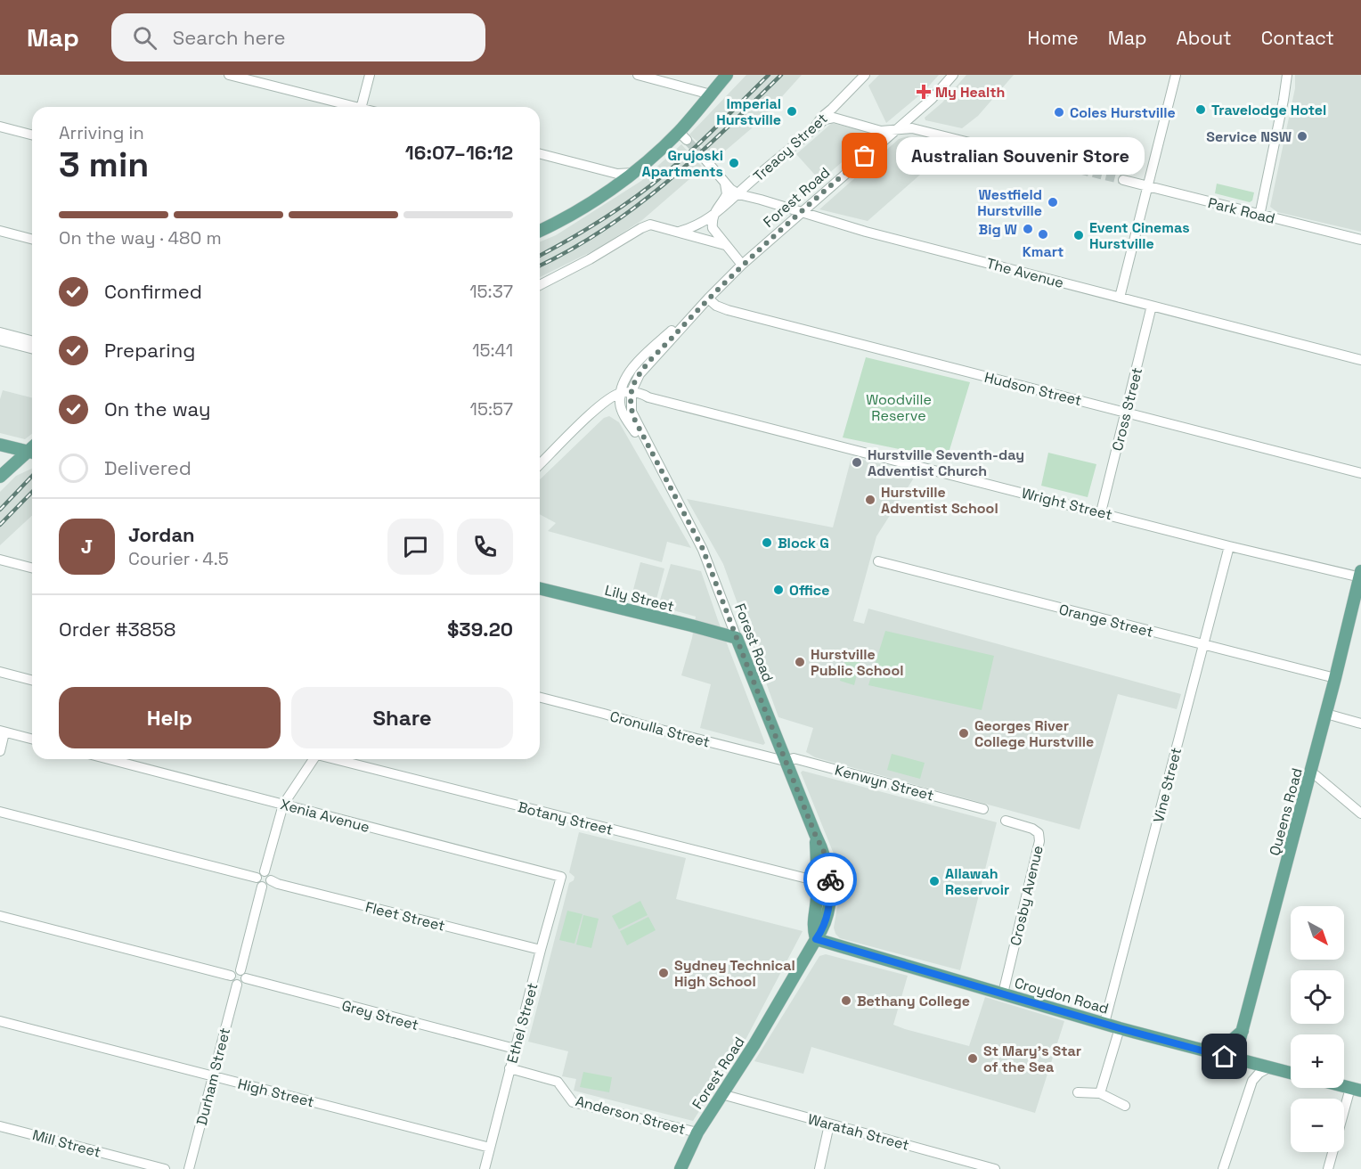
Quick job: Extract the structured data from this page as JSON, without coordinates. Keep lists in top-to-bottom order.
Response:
{
  "streets": {
    "main road": [
      "Forest Road",
      "Lily Street",
      "Queens Road",
      "Croydon Road"
    ],
    "street": [
      "Treacy Street",
      "Park Road",
      "The Avenue",
      "Hudson Street",
      "Cross Street",
      "Wright Street",
      "Orange Street",
      "Cronulla Street",
      "Kenwyn Street",
      "Vine Street",
      "Xenia Avenue",
      "Botany Street",
      "Crosby Avenue",
      "Fleet Street",
      "Grey Street",
      "Ethel Street",
      "Durham Street",
      "High Street",
      "Anderson Street",
      "Waratah Street",
      "Mill Street"
    ]
  },
  "crossings": [
    ["Treacy Street", "The Avenue"],
    ["Forest Road", "The Avenue"],
    ["Forest Road", "Hudson Street"],
    ["Forest Road", "Wright Street"],
    ["Forest Road", "Lily Street"],
    ["Forest Road", "Cronulla Street"],
    ["Forest Road", "Kenwyn Street"],
    ["Forest Road", "Botany Street"],
    ["Forest Road", "Croydon Road"],
    ["Forest Road", "Anderson Street"],
    ["Forest Road", "Waratah Street"],
    ["The Avenue", "Cross Street"],
    ["Hudson Street", "Cross Street"],
    ["Cross Street", "Wright Street"],
    ["Wright Street", "Vine Street"],
    ["Wright Street", "Queens Road"],
    ["Orange Street", "Vine Street"],
    ["Orange Street", "Queens Road"],
    ["Cronulla Street", "Kenwyn Street"],
    ["Vine Street", "Croydon Road"],
    ["Queens Road", "Croydon Road"],
    ["Xenia Avenue", "Ethel Street"],
    ["Crosby Avenue", "Croydon Road"],
    ["Fleet Street", "Ethel Street"],
    ["Grey Street", "Ethel Street"],
    ["Grey Street", "Durham Street"],
    ["Ethel Street", "High Street"],
    ["Ethel Street", "Anderson Street"],
    ["Durham Street", "High Street"]
  ],
  "parks": ["Woodville Reserve"],
  "places": {
    "health": ["My Health"],
    "other": [
      "Travelodge Hotel",
      "Imperial Hurstville",
      "Coles Hurstville",
      "Service NSW",
      "Australian Souvenir Store",
      "Grujoski Apartments",
      "Westfield Hurstville",
      "Big W",
      "Kmart",
      "Event Cinemas Hurstville",
      "Hurstville Seventh-day Adventist Church",
      "Hurstville Adventist School",
      "Block G",
      "Office",
      "Hurstville Public School",
      "Georges River College Hurstville",
      "Allawah Reservoir",
      "Sydney Technical High School",
      "Bethany College",
      "St Mary's Star of the Sea"
    ]
  },
  "north": "bottom right",
  "page": {
    "header": "Map",
    "search": "Search here",
    "nav": [
      "Home",
      "Map",
      "About",
      "Contact"
    ],
    "heading": ["3 min", "Arriving in", "16:07–16:12"],
    "panel": [
      "Jordan",
      "Courier · 4.5",
      "Order #3858",
      "$39.20"
    ],
    "bubble": "Australian Souvenir Store",
    "bar": "On the way · 480 m",
    "list": [
      ["Confirmed", "15:37"],
      ["Preparing", "15:41"],
      ["On the way", "15:57"],
      "Delivered"
    ],
    "round": "J",
    "buttons": ["Help", "Share"],
    "map_buttons": ["+", "−"]
  }
}
